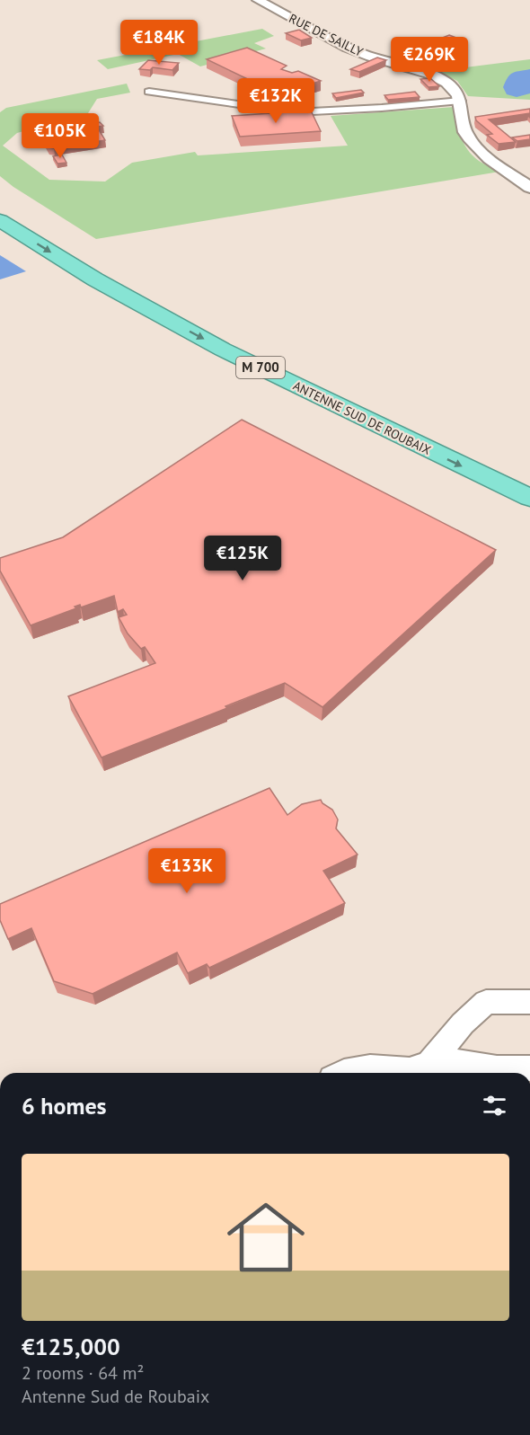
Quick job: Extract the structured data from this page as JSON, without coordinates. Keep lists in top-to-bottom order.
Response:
{
  "streets": {
    "highway": ["M 700", "ANTENNE SUD DE ROUBAIX"],
    "street": ["RUE DE SAILLY"]
  },
  "page": {
    "price": [
      "€184K",
      "€269K",
      "€132K",
      "€105K",
      "€125K",
      "€133K"
    ],
    "heading": "6 homes",
    "list": [
      {
        "name": "€125,000",
        "note": "2 rooms · 64 m² · Antenne Sud de Roubaix"
      }
    ]
  }
}
